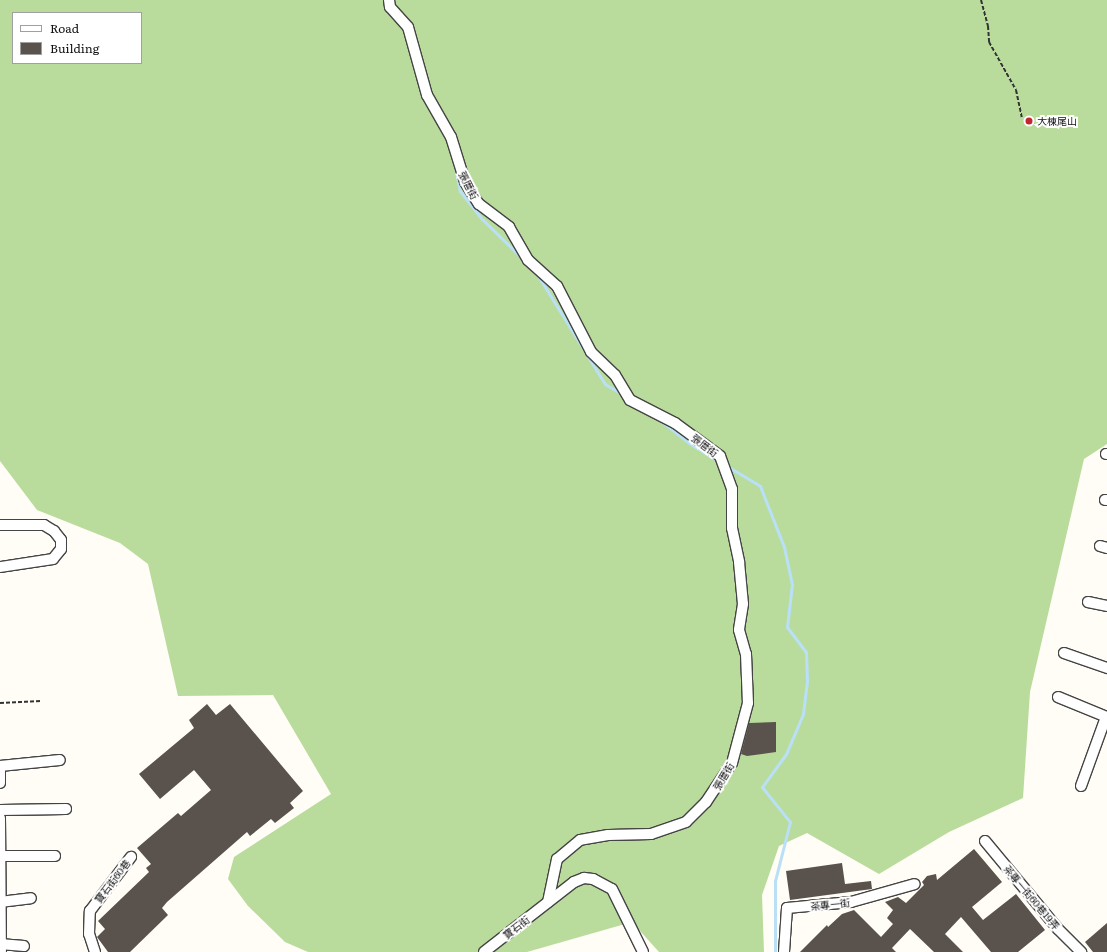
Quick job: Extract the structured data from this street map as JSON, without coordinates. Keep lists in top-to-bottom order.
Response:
{
  "streets": {
    "street": [
      "張厝街",
      "寶石街60巷",
      "茶專一街60巷19弄",
      "茶專一街",
      "寶石街"
    ]
  },
  "crossings": [
    ["張厝街", "寶石街"]
  ],
  "places": ["大棟尾山"],
  "legend": ["Road", "Building"]
}
